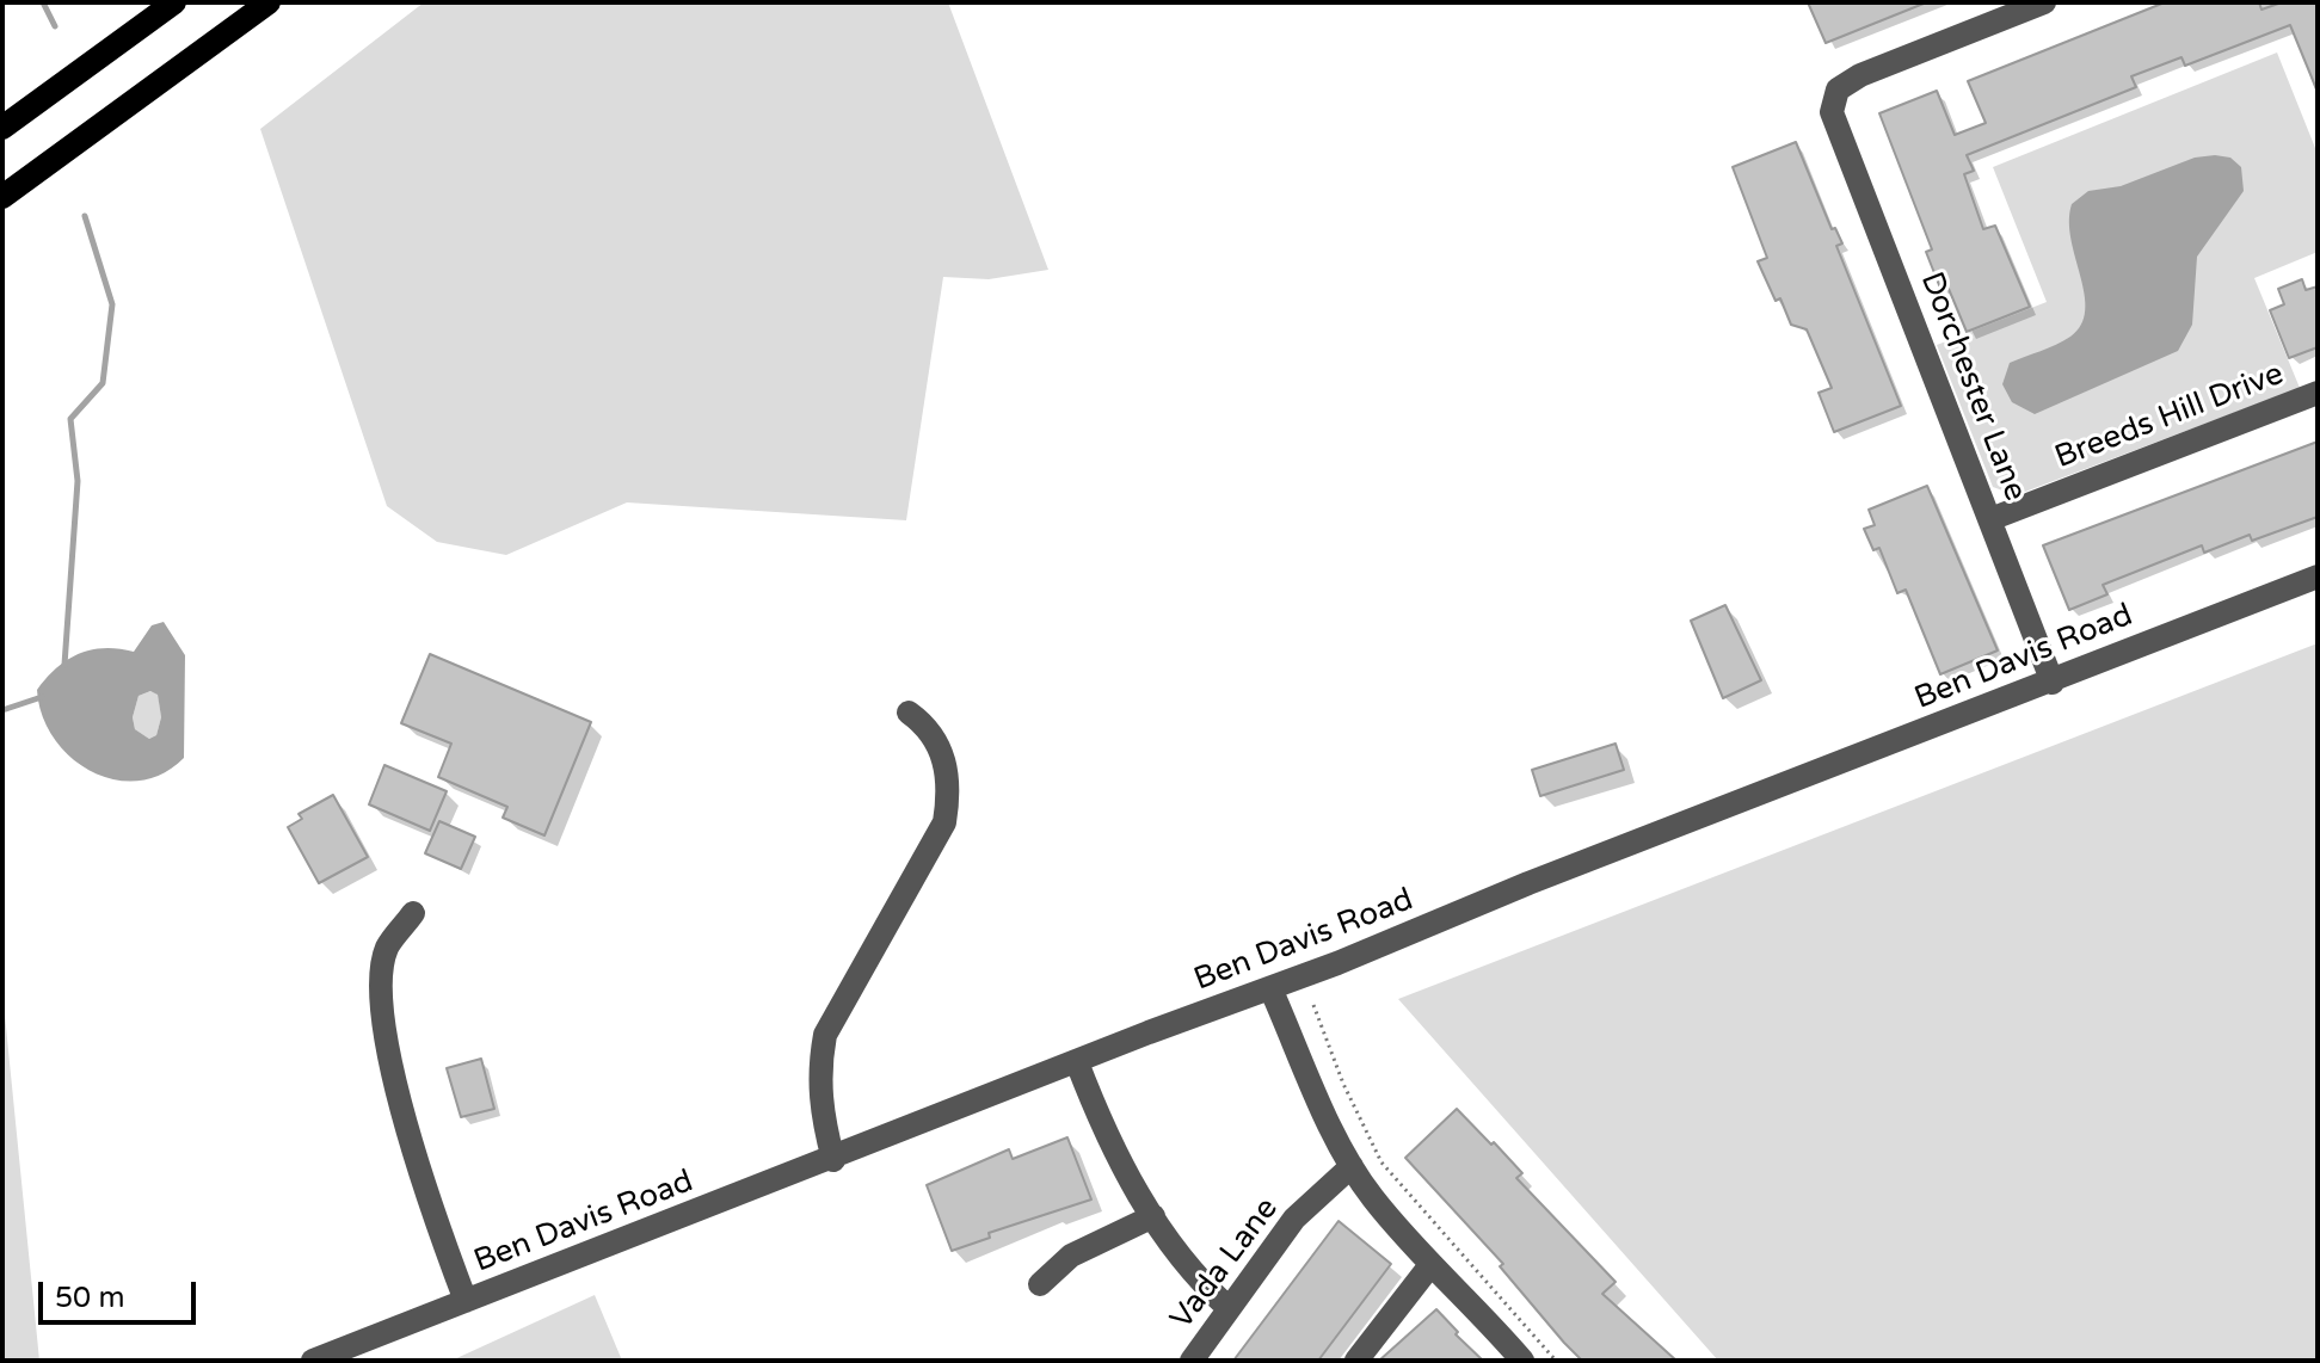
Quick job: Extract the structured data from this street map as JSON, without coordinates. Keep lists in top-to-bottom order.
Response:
{
  "streets": {
    "street": [
      "Dorchester Lane",
      "Breeds Hill Drive",
      "Ben Davis Road",
      "Vada Lane"
    ]
  },
  "crossings": [
    ["Dorchester Lane", "Breeds Hill Drive"],
    ["Dorchester Lane", "Ben Davis Road"]
  ],
  "scale_bar": "50 m"
}
